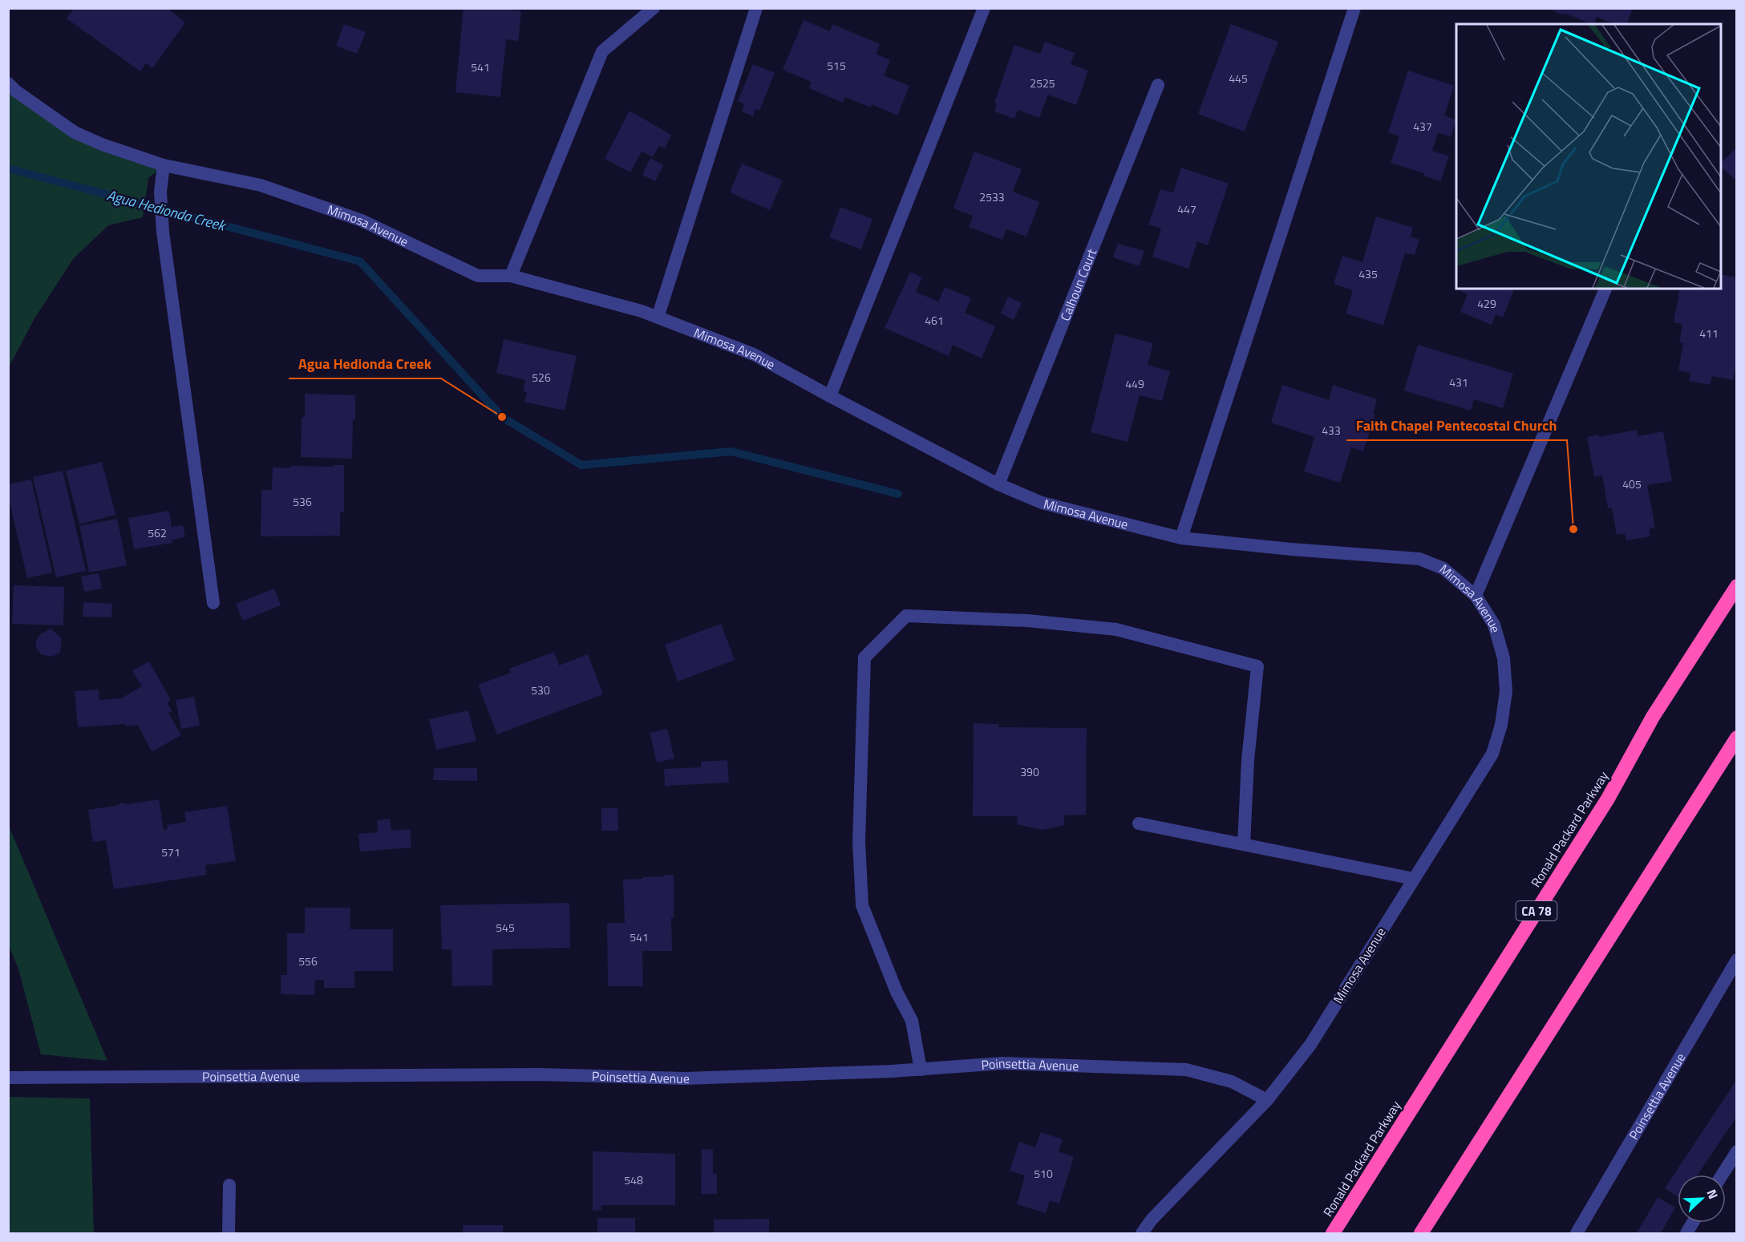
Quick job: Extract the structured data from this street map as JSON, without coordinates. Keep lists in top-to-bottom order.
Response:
{
  "streets": {
    "highway": ["Ronald Packard Parkway", "CA 78"],
    "street": ["Mimosa Avenue", "Calhoun Court", "Poinsettia Avenue"]
  },
  "crossings": [
    ["Mimosa Avenue", "Calhoun Court"],
    ["Mimosa Avenue", "Poinsettia Avenue"]
  ],
  "water": ["Agua Hedionda Creek"],
  "places": ["Agua Hedionda Creek", "Faith Chapel Pentecostal Church"],
  "house_numbers": [
    "515",
    "541",
    "445",
    "2525",
    "437",
    "2533",
    "447",
    "435",
    "429",
    "461",
    "411",
    "526",
    "431",
    "449",
    "433",
    "405",
    "536",
    "562",
    "530",
    "390",
    "571",
    "545",
    "541",
    "556",
    "510",
    "548"
  ],
  "north": "top right"
}
